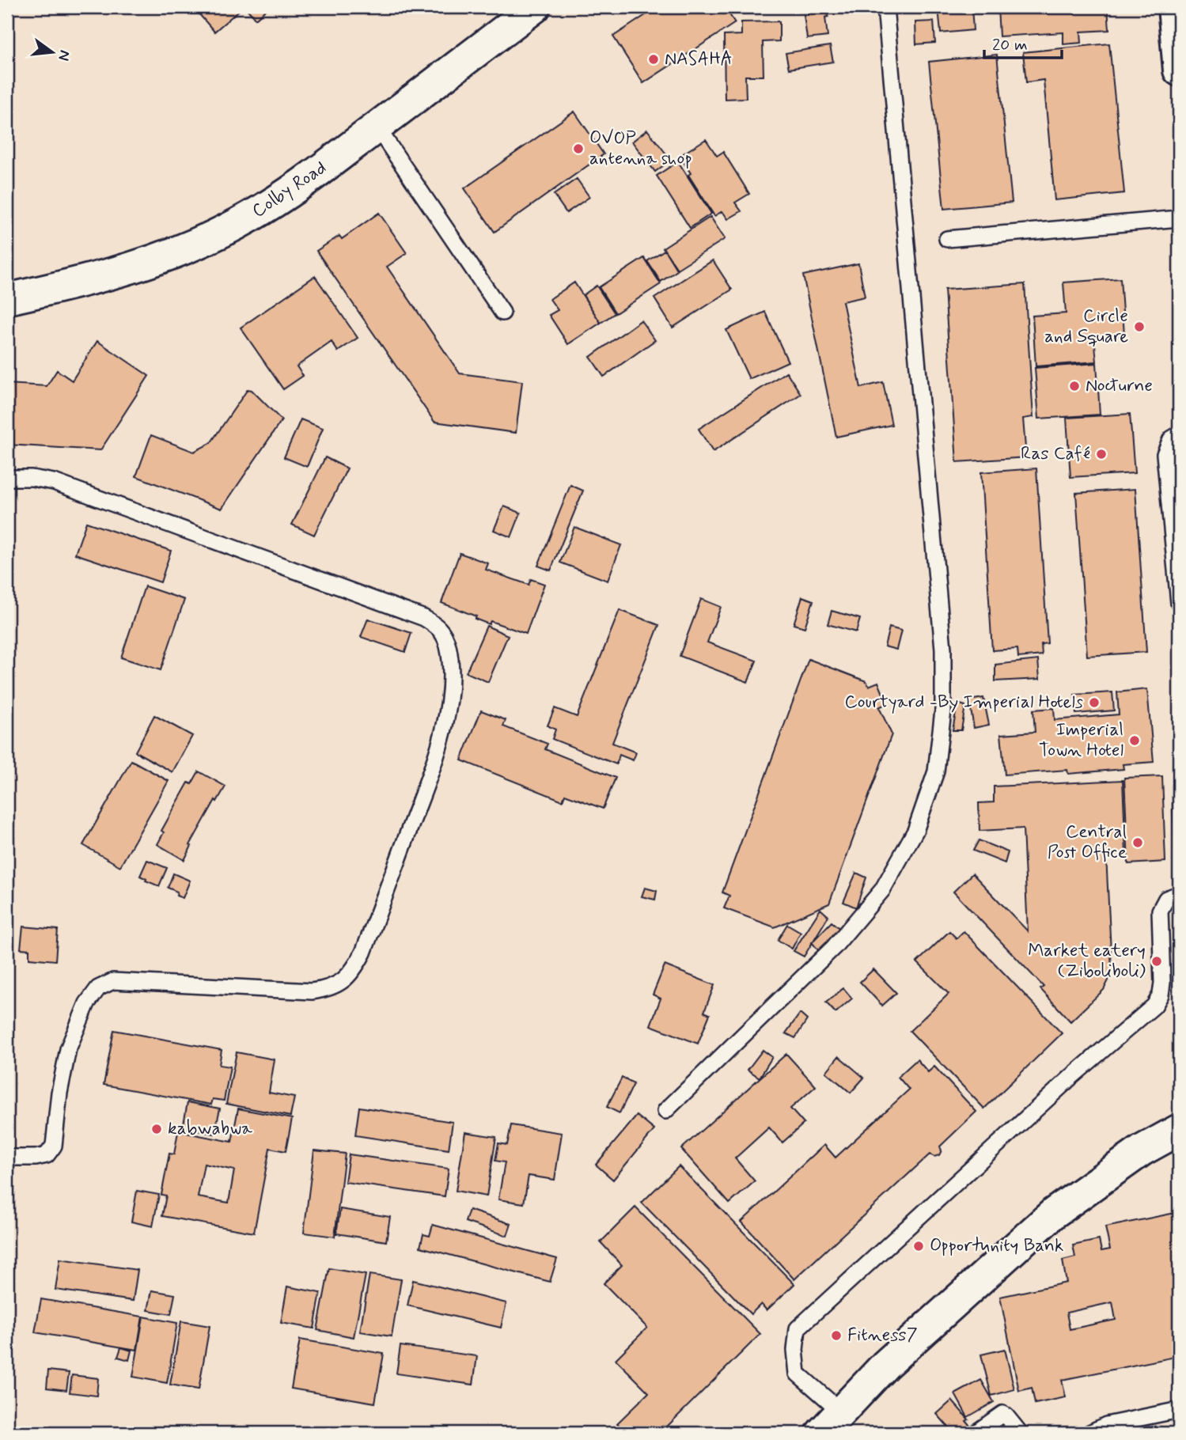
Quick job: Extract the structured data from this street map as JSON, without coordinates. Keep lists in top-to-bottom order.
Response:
{
  "streets": {
    "main road": ["Colby Road"]
  },
  "places": [
    "NASAHA",
    "OVOP antenna shop",
    "Circle and Square",
    "Nocturne",
    "Ras Café",
    "Courtyard -By Imperial Hotels",
    "Imperial Town Hotel",
    "Central Post Office",
    "Market eatery (Ziboliboli)",
    "kabwabwa",
    "Opportunity Bank",
    "Fitness7"
  ],
  "scale_bar": "20 m",
  "north": "right"
}
